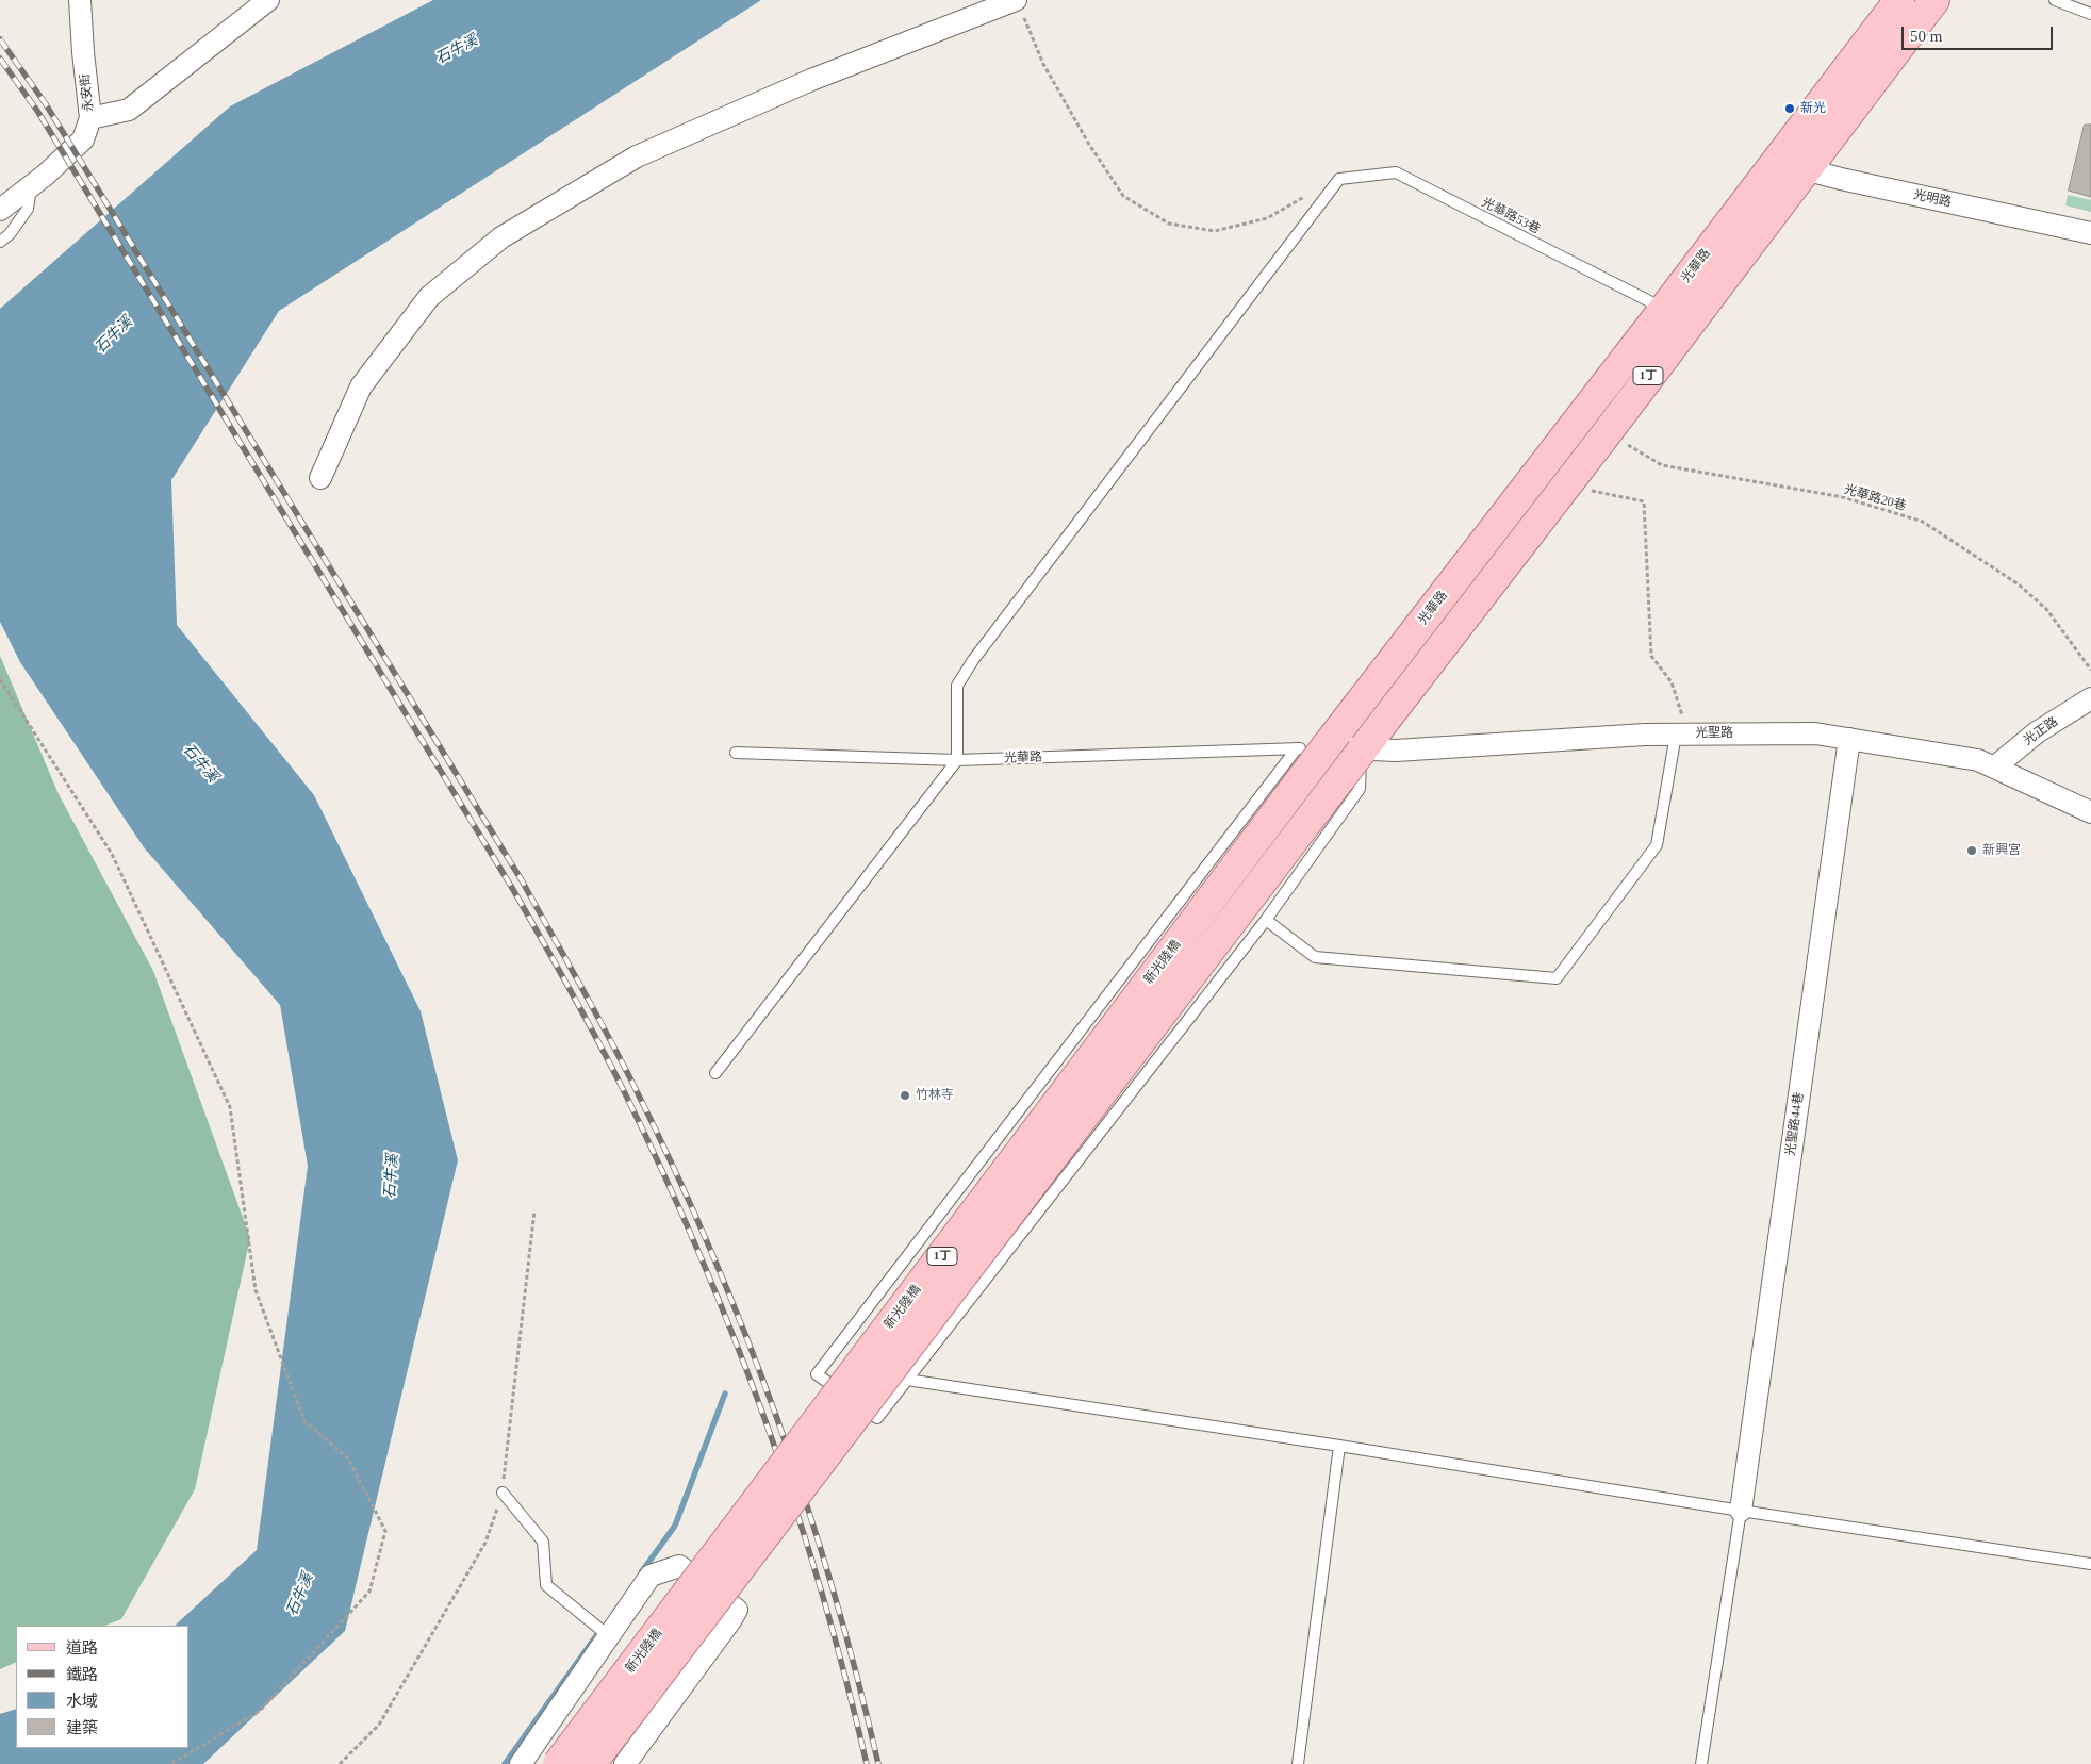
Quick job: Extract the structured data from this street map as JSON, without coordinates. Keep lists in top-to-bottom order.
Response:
{
  "streets": {
    "main road": ["光華路", "1丁", "新光陸橋"],
    "street": [
      "永安街",
      "光明路",
      "光正路",
      "光聖路",
      "光聖路44巷"
    ],
    "lane": ["光華路53巷"],
    "path": ["光華路20巷"]
  },
  "crossings": [
    ["光明路", "光華路"],
    ["光明路", "1丁"],
    ["光華路53巷", "光華路"],
    ["光華路", "光聖路"],
    ["光華路", "新光陸橋"],
    ["1丁", "光華路20巷"],
    ["1丁", "光聖路"],
    ["1丁", "新光陸橋"],
    ["光正路", "光聖路"],
    ["光聖路", "新光陸橋"],
    ["光聖路", "光聖路44巷"]
  ],
  "water": ["石牛溪"],
  "places": ["新光", "新興宮", "竹林寺"],
  "legend": [
    "道路",
    "鐵路",
    "水域",
    "建築"
  ],
  "scale_bar": "50 m"
}
